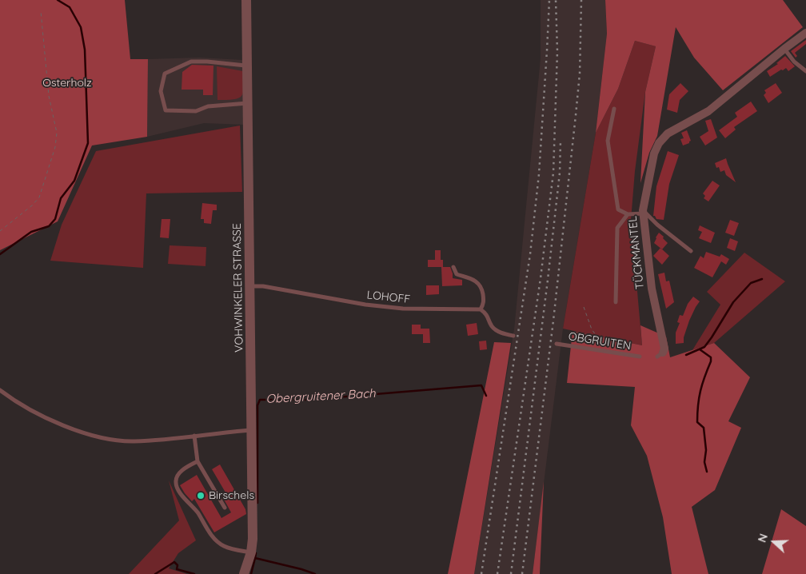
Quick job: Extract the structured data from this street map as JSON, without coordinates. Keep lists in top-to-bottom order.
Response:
{
  "streets": {
    "street": ["TÜCKMANTEL", "VOHWINKELER STRASSE"],
    "lane": ["LOHOFF", "OBGRUITEN"]
  },
  "crossings": [
    ["VOHWINKELER STRASSE", "LOHOFF"]
  ],
  "water": ["Obergruitener Bach"],
  "parks": ["Osterholz"],
  "places": ["Birschels"],
  "north": "left"
}
